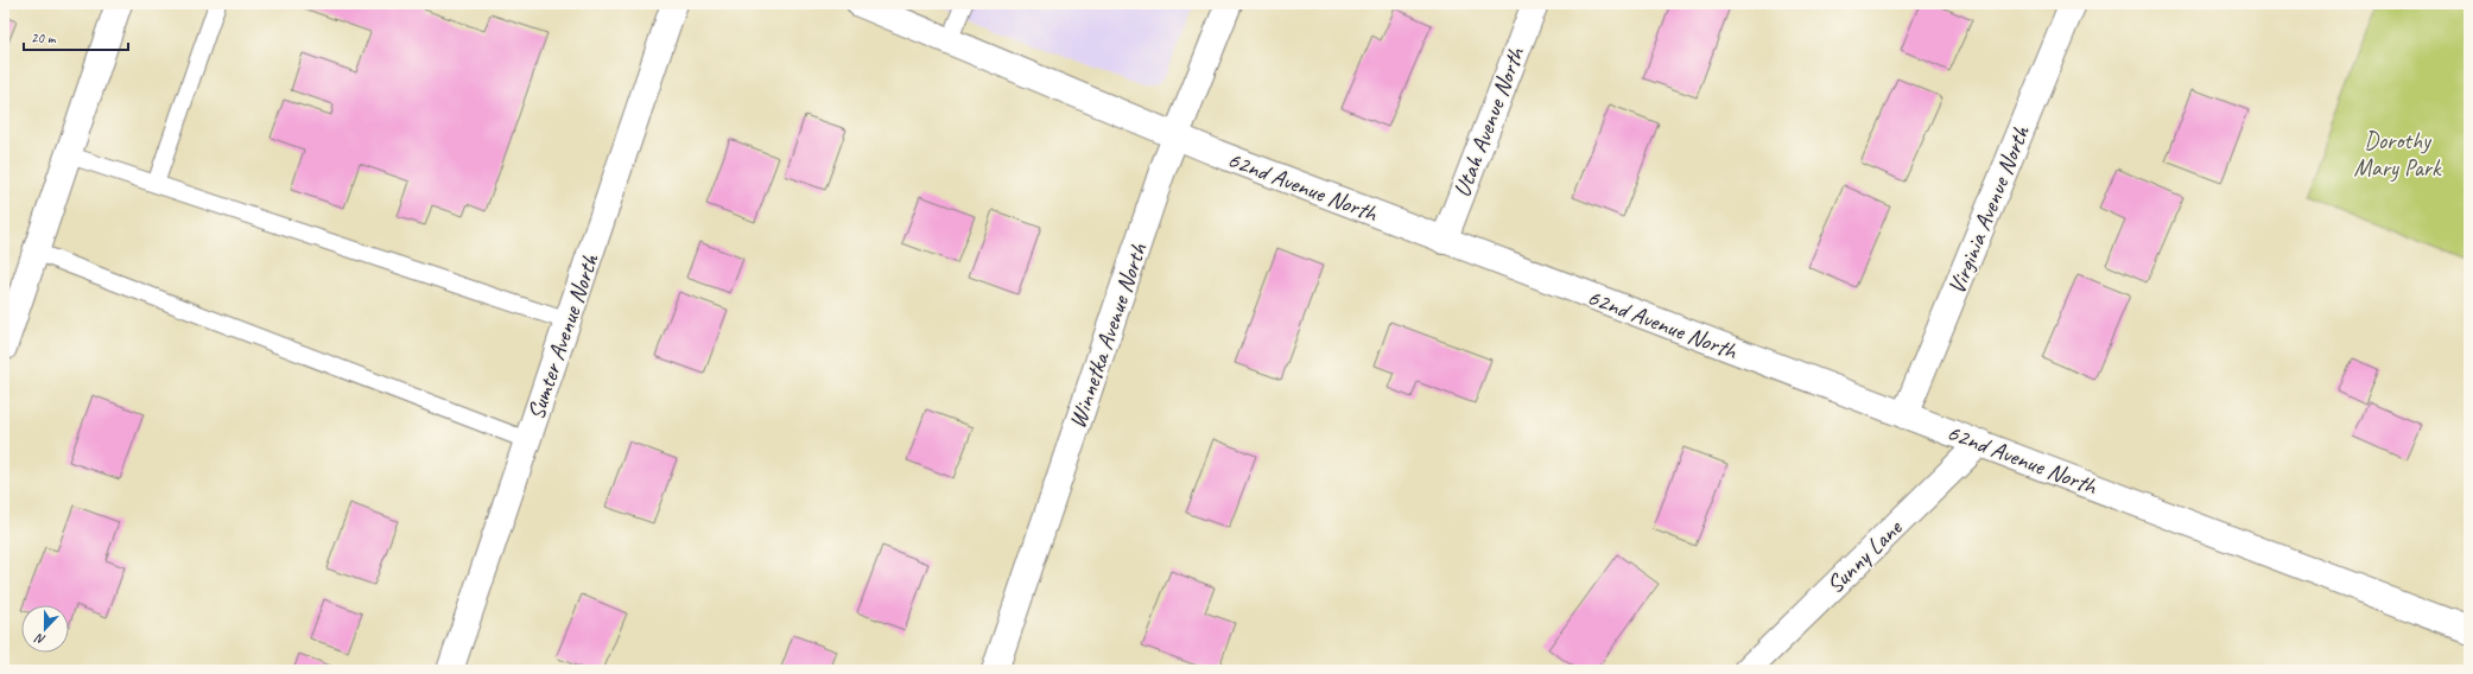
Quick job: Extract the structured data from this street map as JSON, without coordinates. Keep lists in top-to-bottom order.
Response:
{
  "streets": {
    "street": [
      "Utah Avenue North",
      "62nd Avenue North",
      "Virginia Avenue North",
      "Winnetka Avenue North",
      "Sumter Avenue North",
      "Sunny Lane"
    ]
  },
  "crossings": [
    ["Utah Avenue North", "62nd Avenue North"],
    ["62nd Avenue North", "Virginia Avenue North"],
    ["62nd Avenue North", "Winnetka Avenue North"],
    ["62nd Avenue North", "Sunny Lane"]
  ],
  "parks": ["Dorothy Mary Park"],
  "scale_bar": "20 m",
  "north": "bottom"
}
